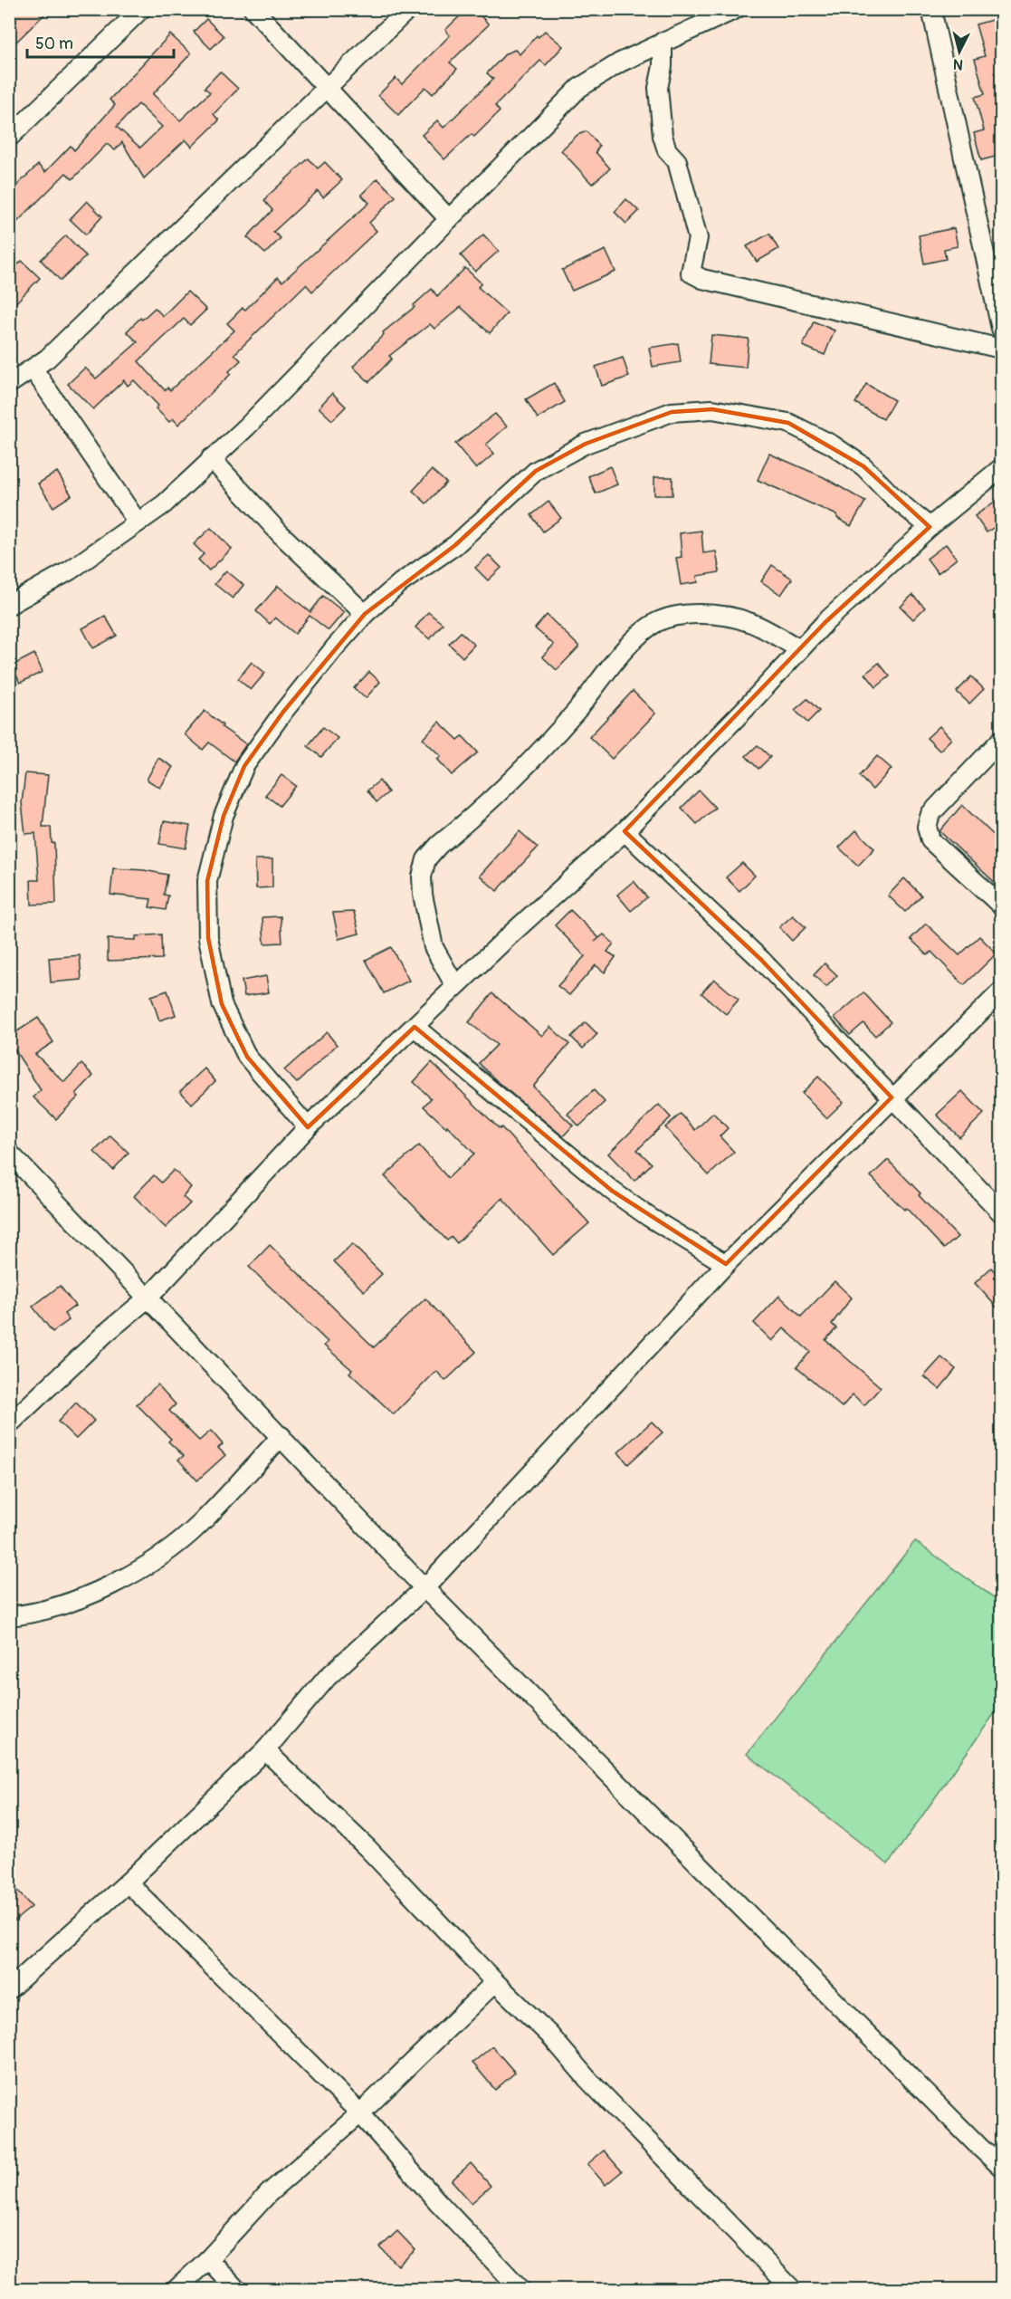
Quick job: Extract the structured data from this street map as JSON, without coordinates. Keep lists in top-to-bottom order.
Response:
{
  "scale_bar": "50 m",
  "north": "bottom"
}
